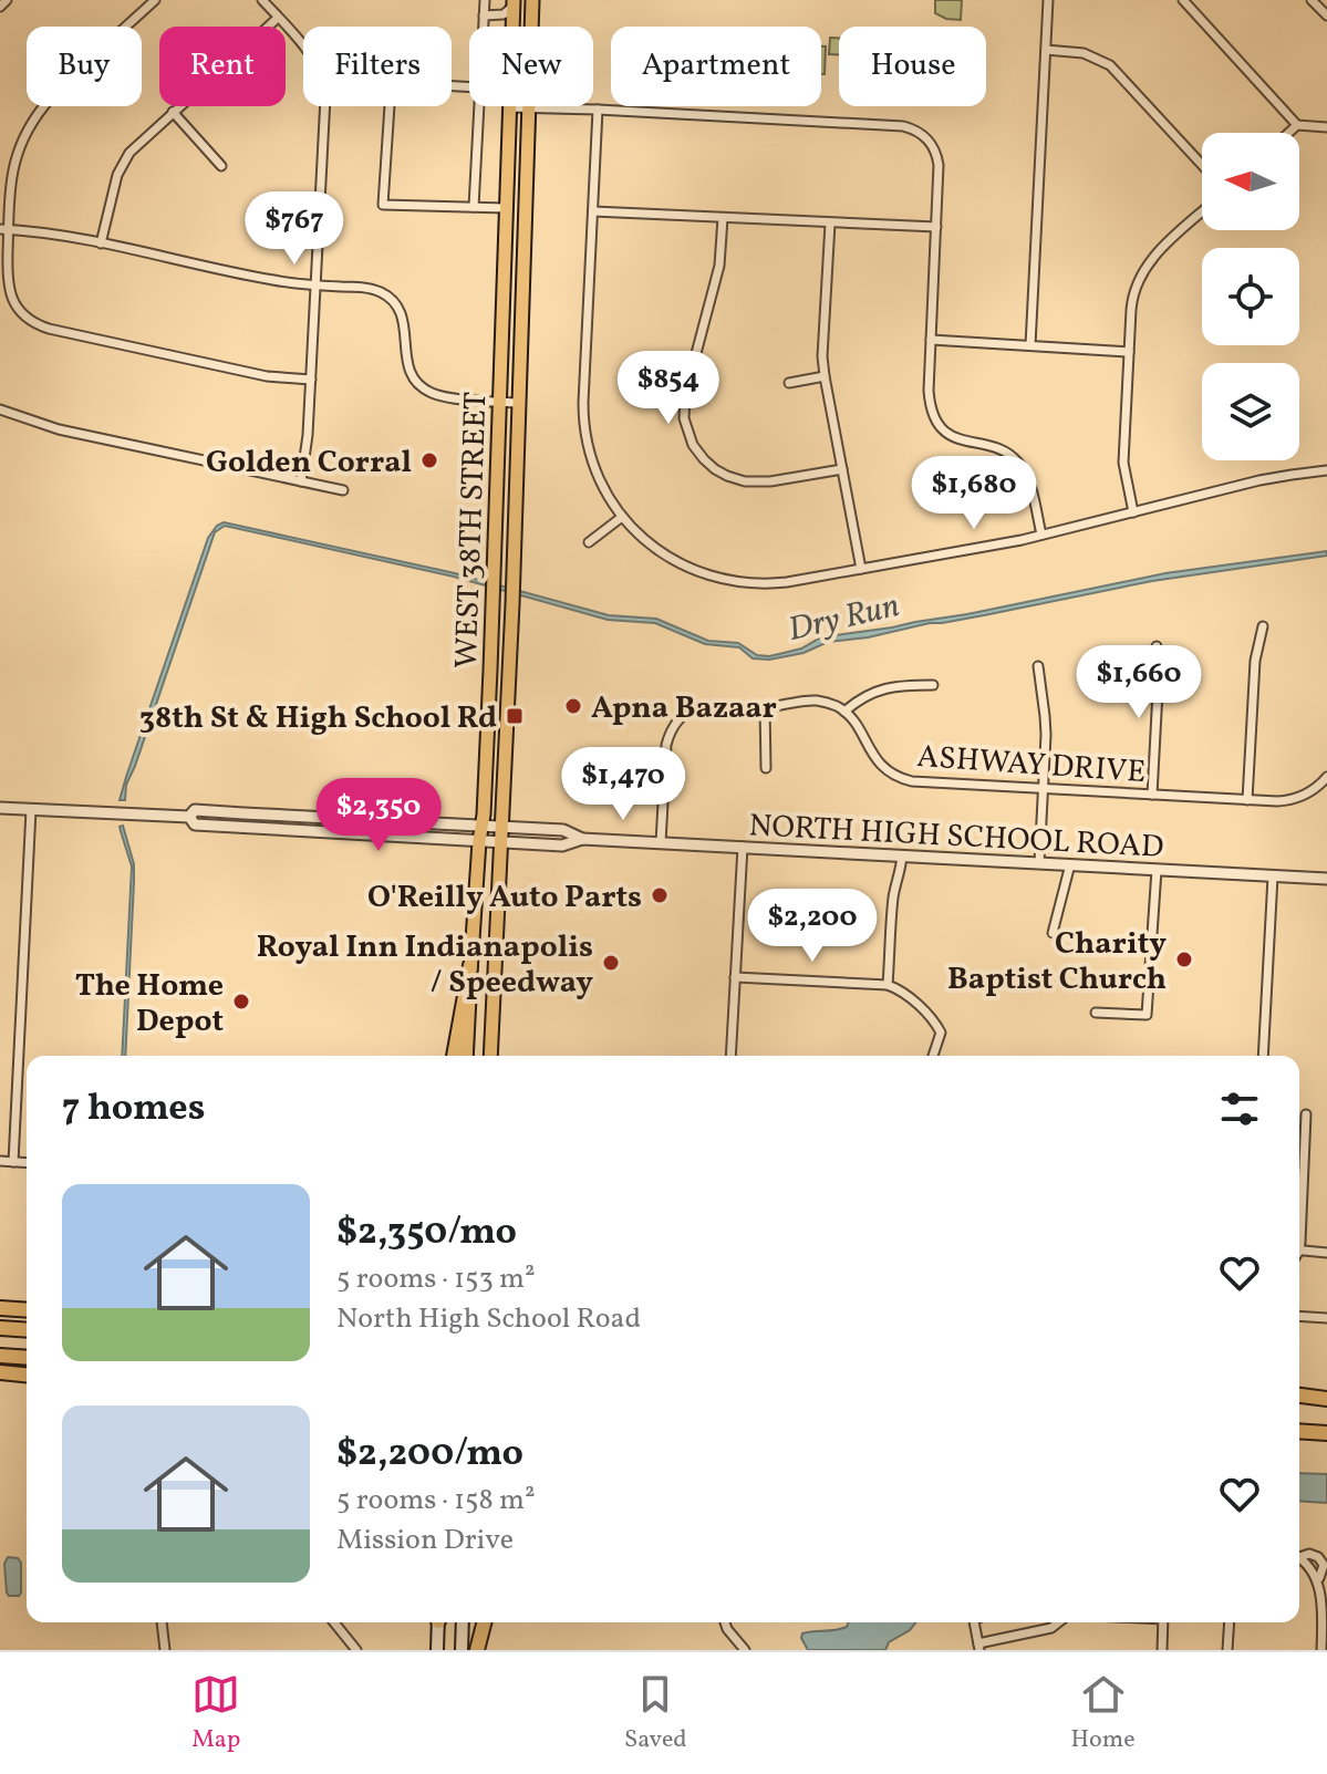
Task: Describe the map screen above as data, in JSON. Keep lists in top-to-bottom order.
{
  "streets": {
    "main road": ["WEST 38TH STREET"],
    "street": ["ASHWAY DRIVE", "NORTH HIGH SCHOOL ROAD"]
  },
  "crossings": [
    ["WEST 38TH STREET", "NORTH HIGH SCHOOL ROAD"]
  ],
  "water": ["Dry Run"],
  "places": {
    "other": [
      "Golden Corral",
      "Apna Bazaar",
      "O'Reilly Auto Parts",
      "Charity Baptist Church",
      "Royal Inn Indianapolis / Speedway",
      "The Home Depot"
    ],
    "transit": ["38th St & High School Rd"]
  },
  "north": "left",
  "page": {
    "chip": [
      "Buy",
      "Rent",
      "Filters",
      "New",
      "Apartment",
      "House"
    ],
    "price": [
      "$767",
      "$854",
      "$1,680",
      "$1,660",
      "$1,470",
      "$2,350",
      "$2,200"
    ],
    "heading": "7 homes",
    "list": [
      {
        "name": "$2,350/mo",
        "note": "5 rooms · 153 m² · North High School Road"
      },
      {
        "name": "$2,200/mo",
        "note": "5 rooms · 158 m² · Mission Drive"
      }
    ],
    "tabs": ["Map", "Saved", "Home"]
  }
}
